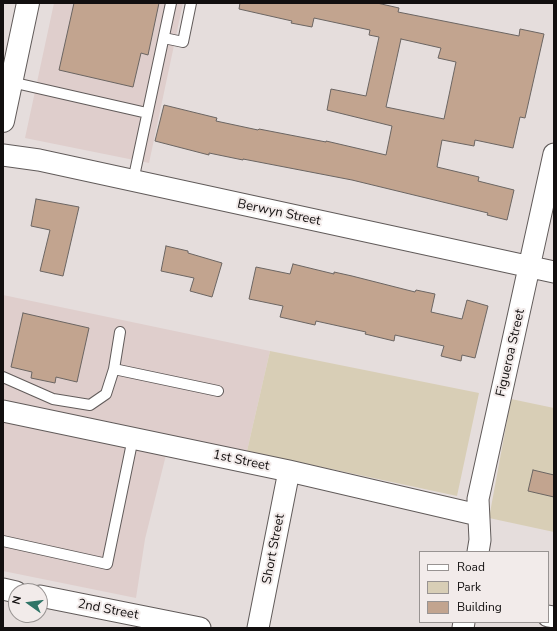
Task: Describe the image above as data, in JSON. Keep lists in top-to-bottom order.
{
  "streets": {
    "street": [
      "Berwyn Street",
      "Figueroa Street",
      "1st Street",
      "Short Street",
      "2nd Street"
    ]
  },
  "crossings": [
    ["Berwyn Street", "Figueroa Street"],
    ["Figueroa Street", "1st Street"],
    ["1st Street", "Short Street"]
  ],
  "legend": ["Road", "Park", "Building"],
  "north": "left"
}
